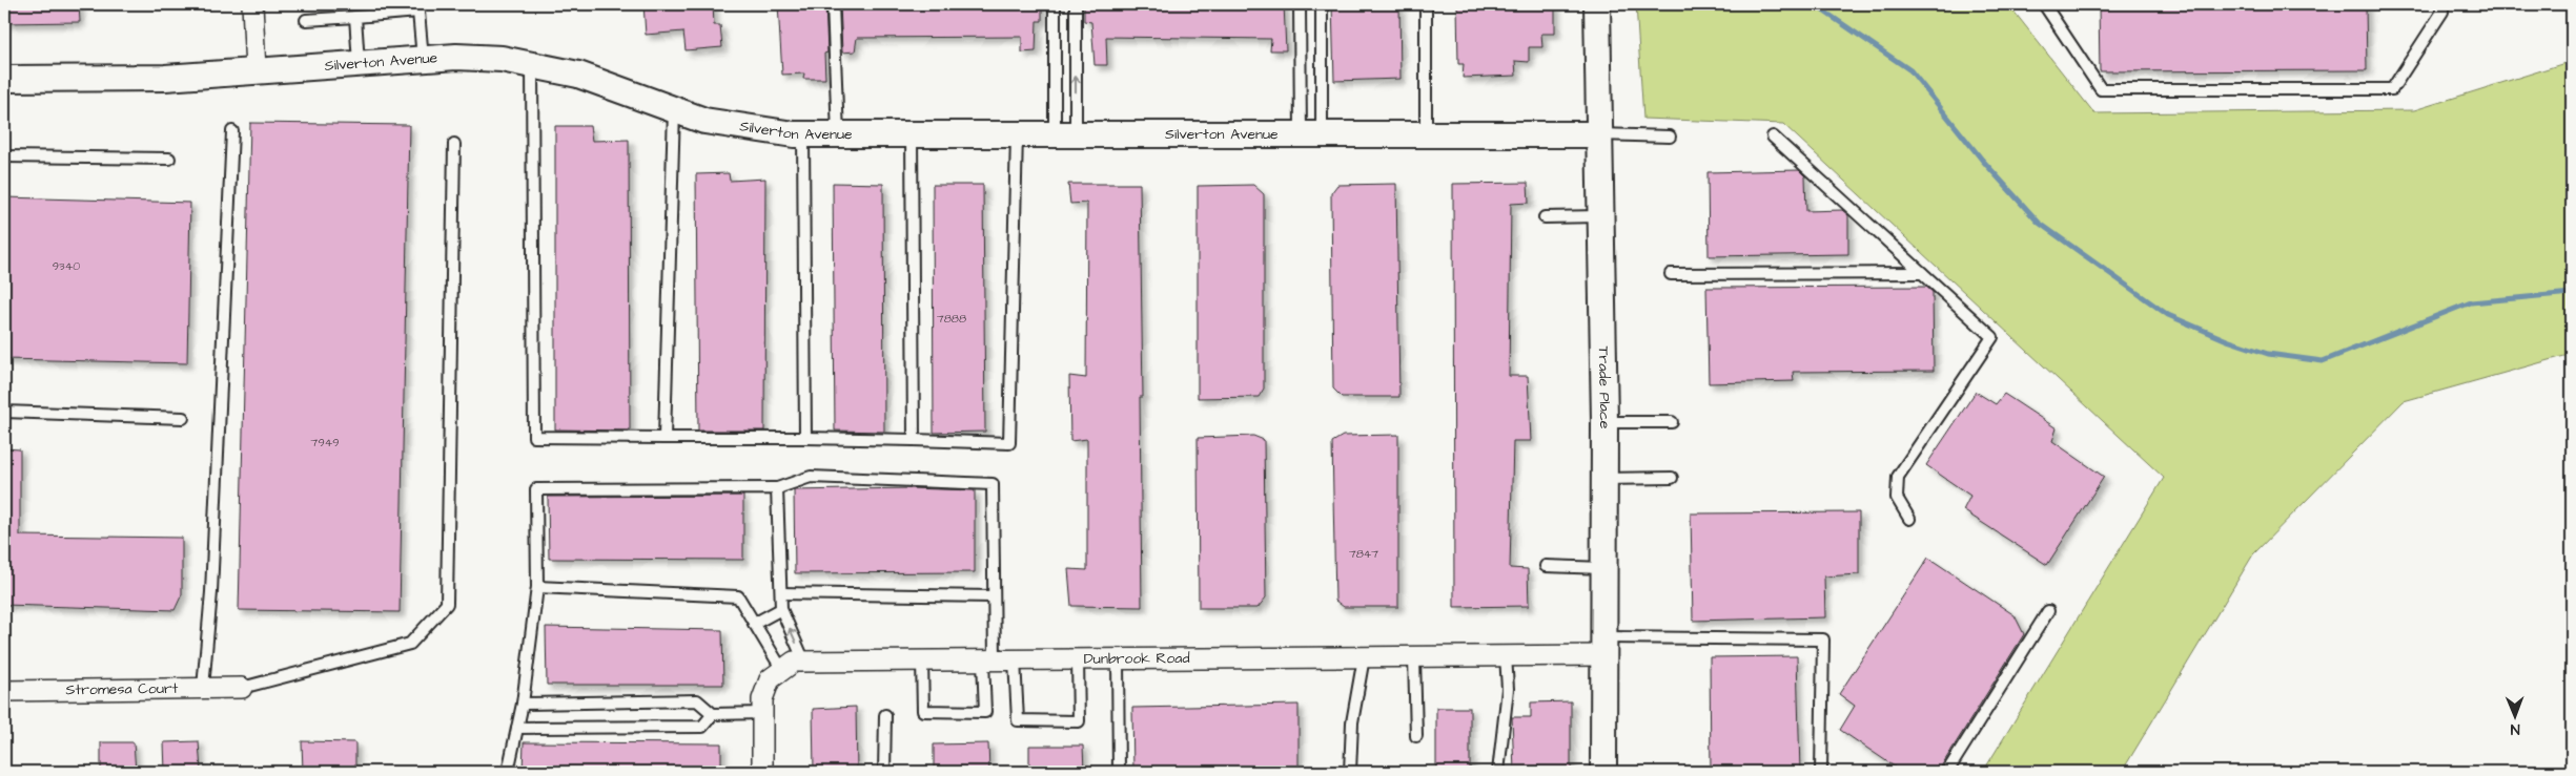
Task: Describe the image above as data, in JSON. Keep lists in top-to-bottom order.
{
  "streets": {
    "street": [
      "Silverton Avenue",
      "Trade Place",
      "Dunbrook Road",
      "Stromesa Court"
    ]
  },
  "crossings": [
    ["Silverton Avenue", "Trade Place"],
    ["Trade Place", "Dunbrook Road"]
  ],
  "house_numbers": [
    "9340",
    "7888",
    "7949",
    "7847"
  ],
  "north": "bottom"
}
